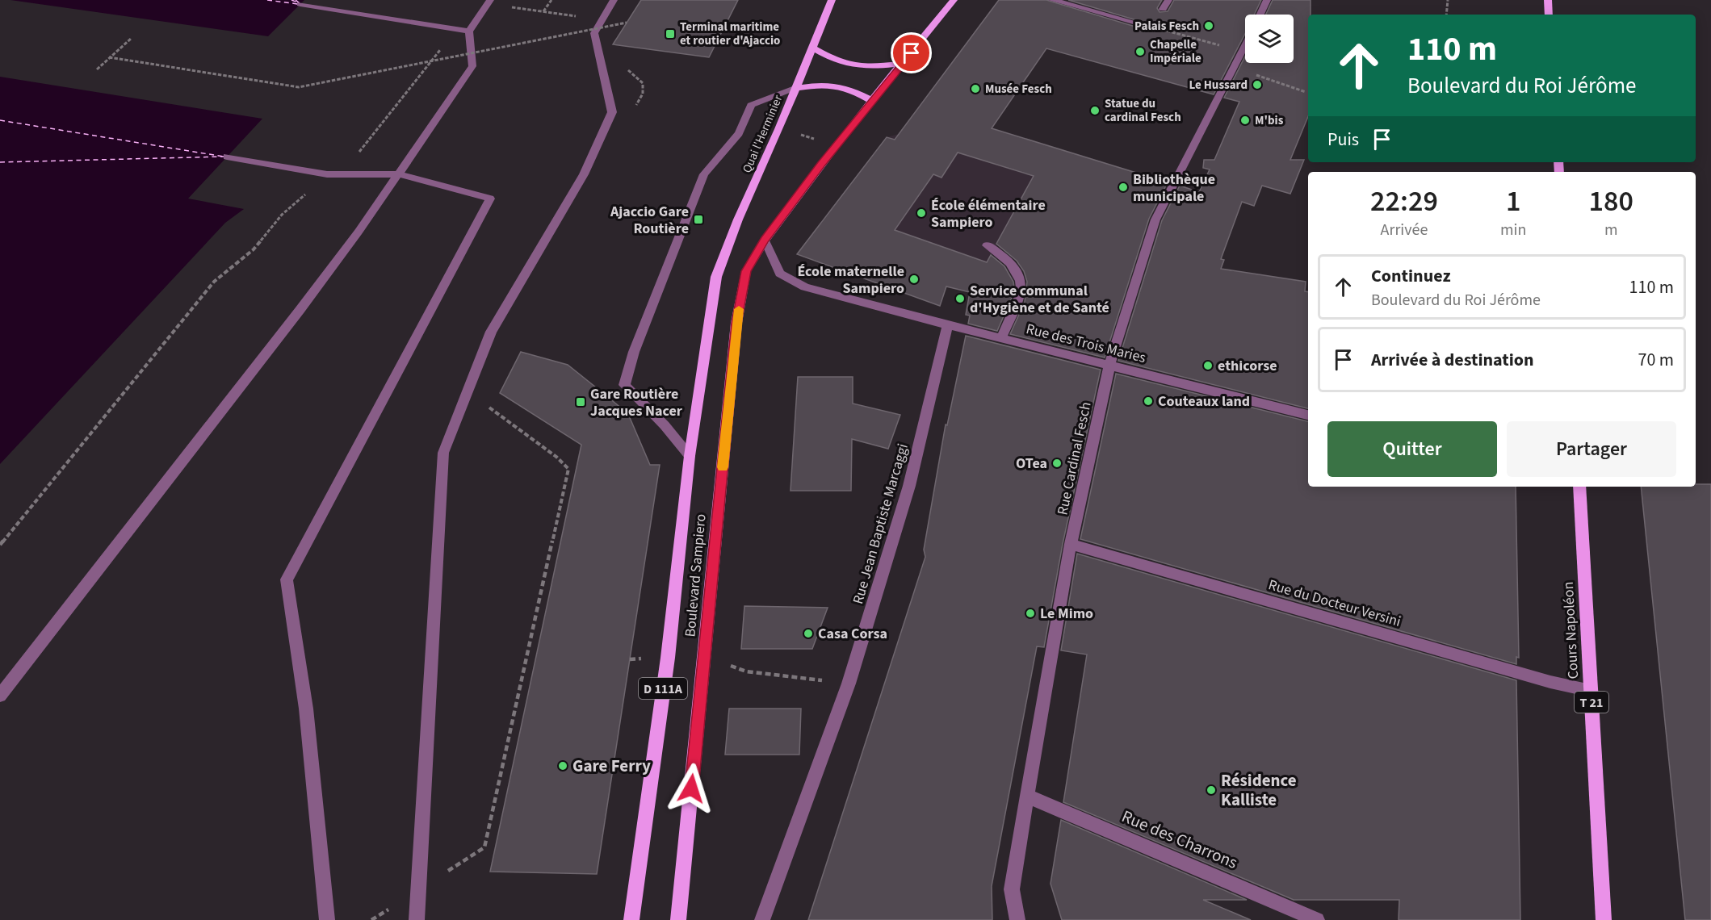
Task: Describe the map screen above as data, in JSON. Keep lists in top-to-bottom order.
{
  "streets": {
    "main road": [
      "Quai l'Herminier",
      "Boulevard Sampiero",
      "Cours Napoléon",
      "D 111A",
      "T 21"
    ],
    "street": [
      "Rue des Trois Maries",
      "Rue Cardinal Fesch",
      "Rue Jean Baptiste Marcaggi",
      "Rue du Docteur Versini",
      "Rue des Charrons"
    ]
  },
  "crossings": [
    ["Quai l'Herminier", "Boulevard Sampiero"],
    ["Rue des Trois Maries", "Rue Cardinal Fesch"],
    ["Rue des Trois Maries", "Rue Jean Baptiste Marcaggi"],
    ["Rue des Trois Maries", "Boulevard Sampiero"],
    ["Rue des Trois Maries", "D 111A"],
    ["Rue Cardinal Fesch", "Rue du Docteur Versini"],
    ["Rue Cardinal Fesch", "Rue des Charrons"],
    ["Boulevard Sampiero", "D 111A"],
    ["Rue du Docteur Versini", "Cours Napoléon"]
  ],
  "places": {
    "other": [
      "Palais Fesch",
      "Chapelle Impériale",
      "Le Hussard",
      "Musée Fesch",
      "Statue du cardinal Fesch",
      "M'bis",
      "Bibliothèque municipale",
      "École élémentaire Sampiero",
      "École maternelle Sampiero",
      "Service communal d'Hygiène et de Santé",
      "ethicorse",
      "Couteaux land",
      "OTea",
      "Le Mimo",
      "Casa Corsa",
      "Gare Ferry",
      "Résidence Kalliste"
    ],
    "transit": ["Terminal maritime et routier d'Ajaccio", "Ajaccio Gare Routière", "Gare Routière Jacques Nacer"]
  },
  "page": {
    "turn": ["110 m", "Boulevard du Roi Jérôme"],
    "then": "Puis",
    "eta": [
      "22:29",
      "Arrivée",
      "1",
      "min",
      "180",
      "m"
    ],
    "list": [
      {
        "name": "Continuez",
        "note": "Boulevard du Roi Jérôme",
        "value": "110 m"
      },
      {
        "name": "Arrivée à destination",
        "value": "70 m"
      }
    ],
    "buttons": ["Quitter", "Partager"]
  }
}
